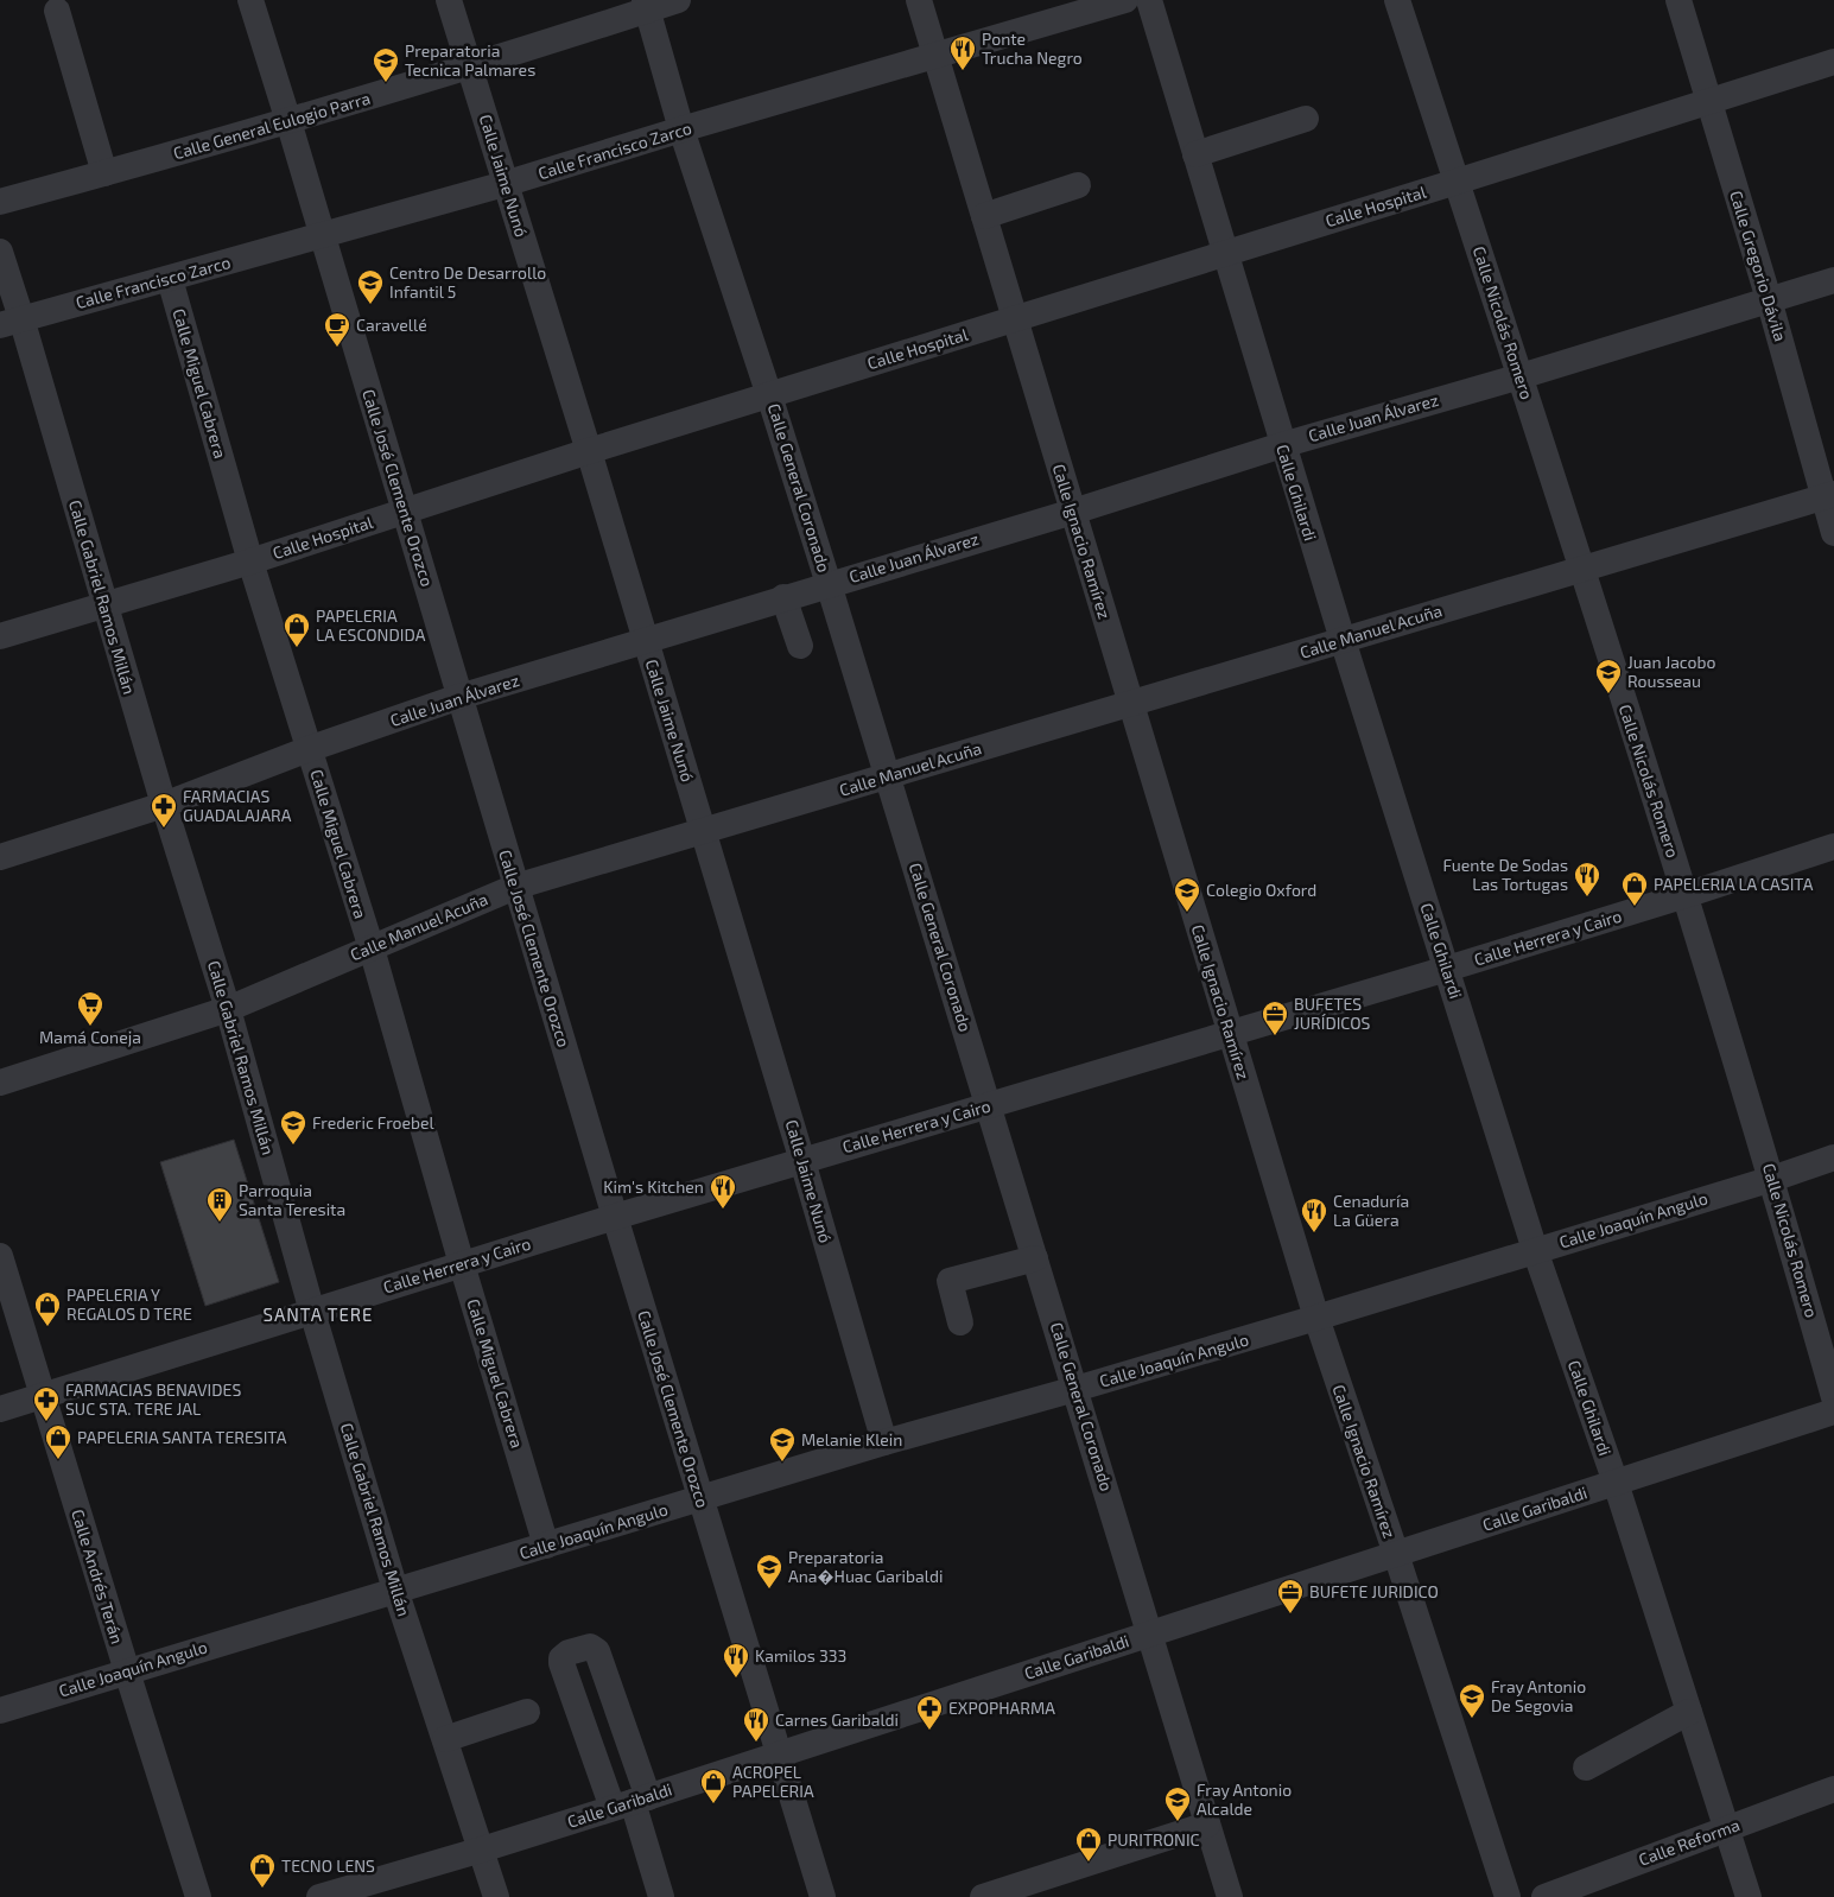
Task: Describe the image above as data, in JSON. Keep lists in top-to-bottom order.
{
  "streets": {
    "street": [
      "Calle General Eulogio Parra",
      "Calle Francisco Zarco",
      "Calle Jaime Nunó",
      "Calle Hospital",
      "Calle Gregorio Dávila",
      "Calle Nicolás Romero",
      "Calle Miguel Cabrera",
      "Calle Juan Álvarez",
      "Calle José Clemente Orozco",
      "Calle General Coronado",
      "Calle Ghilardi",
      "Calle Ignacio Ramírez",
      "Calle Gabriel Ramos Millán",
      "Calle Manuel Acuña",
      "Calle Herrera y Cairo",
      "Calle Joaquín Angulo",
      "Calle Garibaldi",
      "Calle Andrés Terán",
      "Calle Reforma"
    ]
  },
  "crossings": [
    ["Calle General Eulogio Parra", "Calle Jaime Nunó"],
    ["Calle General Eulogio Parra", "Calle José Clemente Orozco"],
    ["Calle General Eulogio Parra", "Calle General Coronado"],
    ["Calle Francisco Zarco", "Calle Jaime Nunó"],
    ["Calle Francisco Zarco", "Calle Miguel Cabrera"],
    ["Calle Francisco Zarco", "Calle José Clemente Orozco"],
    ["Calle Francisco Zarco", "Calle General Coronado"],
    ["Calle Francisco Zarco", "Calle Ignacio Ramírez"],
    ["Calle Francisco Zarco", "Calle Gabriel Ramos Millán"],
    ["Calle Jaime Nunó", "Calle Hospital"],
    ["Calle Jaime Nunó", "Calle Juan Álvarez"],
    ["Calle Jaime Nunó", "Calle Manuel Acuña"],
    ["Calle Jaime Nunó", "Calle Herrera y Cairo"],
    ["Calle Jaime Nunó", "Calle Joaquín Angulo"],
    ["Calle Hospital", "Calle Gregorio Dávila"],
    ["Calle Hospital", "Calle Nicolás Romero"],
    ["Calle Hospital", "Calle Miguel Cabrera"],
    ["Calle Hospital", "Calle José Clemente Orozco"],
    ["Calle Hospital", "Calle General Coronado"],
    ["Calle Hospital", "Calle Ghilardi"],
    ["Calle Hospital", "Calle Ignacio Ramírez"],
    ["Calle Hospital", "Calle Gabriel Ramos Millán"],
    ["Calle Gregorio Dávila", "Calle Juan Álvarez"],
    ["Calle Gregorio Dávila", "Calle Manuel Acuña"],
    ["Calle Nicolás Romero", "Calle Juan Álvarez"],
    ["Calle Nicolás Romero", "Calle Manuel Acuña"],
    ["Calle Nicolás Romero", "Calle Herrera y Cairo"],
    ["Calle Nicolás Romero", "Calle Joaquín Angulo"],
    ["Calle Miguel Cabrera", "Calle Juan Álvarez"],
    ["Calle Miguel Cabrera", "Calle Manuel Acuña"],
    ["Calle Miguel Cabrera", "Calle Herrera y Cairo"],
    ["Calle Miguel Cabrera", "Calle Joaquín Angulo"],
    ["Calle Juan Álvarez", "Calle José Clemente Orozco"],
    ["Calle Juan Álvarez", "Calle General Coronado"],
    ["Calle Juan Álvarez", "Calle Ghilardi"],
    ["Calle Juan Álvarez", "Calle Ignacio Ramírez"],
    ["Calle Juan Álvarez", "Calle Gabriel Ramos Millán"],
    ["Calle José Clemente Orozco", "Calle Manuel Acuña"],
    ["Calle José Clemente Orozco", "Calle Herrera y Cairo"],
    ["Calle José Clemente Orozco", "Calle Joaquín Angulo"],
    ["Calle José Clemente Orozco", "Calle Garibaldi"],
    ["Calle General Coronado", "Calle Manuel Acuña"],
    ["Calle General Coronado", "Calle Herrera y Cairo"],
    ["Calle General Coronado", "Calle Joaquín Angulo"],
    ["Calle General Coronado", "Calle Garibaldi"],
    ["Calle Ghilardi", "Calle Manuel Acuña"],
    ["Calle Ghilardi", "Calle Herrera y Cairo"],
    ["Calle Ghilardi", "Calle Joaquín Angulo"],
    ["Calle Ghilardi", "Calle Garibaldi"],
    ["Calle Ghilardi", "Calle Reforma"],
    ["Calle Ignacio Ramírez", "Calle Manuel Acuña"],
    ["Calle Ignacio Ramírez", "Calle Herrera y Cairo"],
    ["Calle Ignacio Ramírez", "Calle Joaquín Angulo"],
    ["Calle Ignacio Ramírez", "Calle Garibaldi"],
    ["Calle Gabriel Ramos Millán", "Calle Manuel Acuña"],
    ["Calle Gabriel Ramos Millán", "Calle Herrera y Cairo"],
    ["Calle Gabriel Ramos Millán", "Calle Joaquín Angulo"],
    ["Calle Gabriel Ramos Millán", "Calle Garibaldi"],
    ["Calle Herrera y Cairo", "Calle Andrés Terán"],
    ["Calle Joaquín Angulo", "Calle Andrés Terán"]
  ],
  "districts": ["SANTA TERE"],
  "places": {
    "restaurant": [
      "Ponte Trucha Negro",
      "Fuente De Sodas Las Tortugas",
      "Kim's Kitchen",
      "Cenaduría La Güera",
      "Kamilos 333",
      "Carnes Garibaldi"
    ],
    "school or university": [
      "Preparatoria Tecnica Palmares",
      "Centro De Desarrollo Infantil 5",
      "Juan Jacobo Rousseau",
      "Colegio Oxford",
      "Frederic Froebel",
      "Melanie Klein",
      "Preparatoria Ana�Huac Garibaldi",
      "Fray Antonio De Segovia",
      "Fray Antonio Alcalde"
    ],
    "cafe": ["Caravellé"],
    "shop": [
      "PAPELERIA LA ESCONDIDA",
      "PAPELERIA LA CASITA",
      "PAPELERIA Y REGALOS D TERE",
      "PAPELERIA SANTA TERESITA",
      "ACROPEL PAPELERIA",
      "PURITRONIC",
      "TECNO LENS"
    ],
    "pharmacy": ["FARMACIAS GUADALAJARA", "FARMACIAS BENAVIDES SUC STA. TERE JAL", "EXPOPHARMA"],
    "supermarket": ["Mamá Coneja"],
    "office": ["BUFETES JURÍDICOS", "BUFETE JURIDICO"],
    "building": ["Parroquia Santa Teresita"]
  }
}
